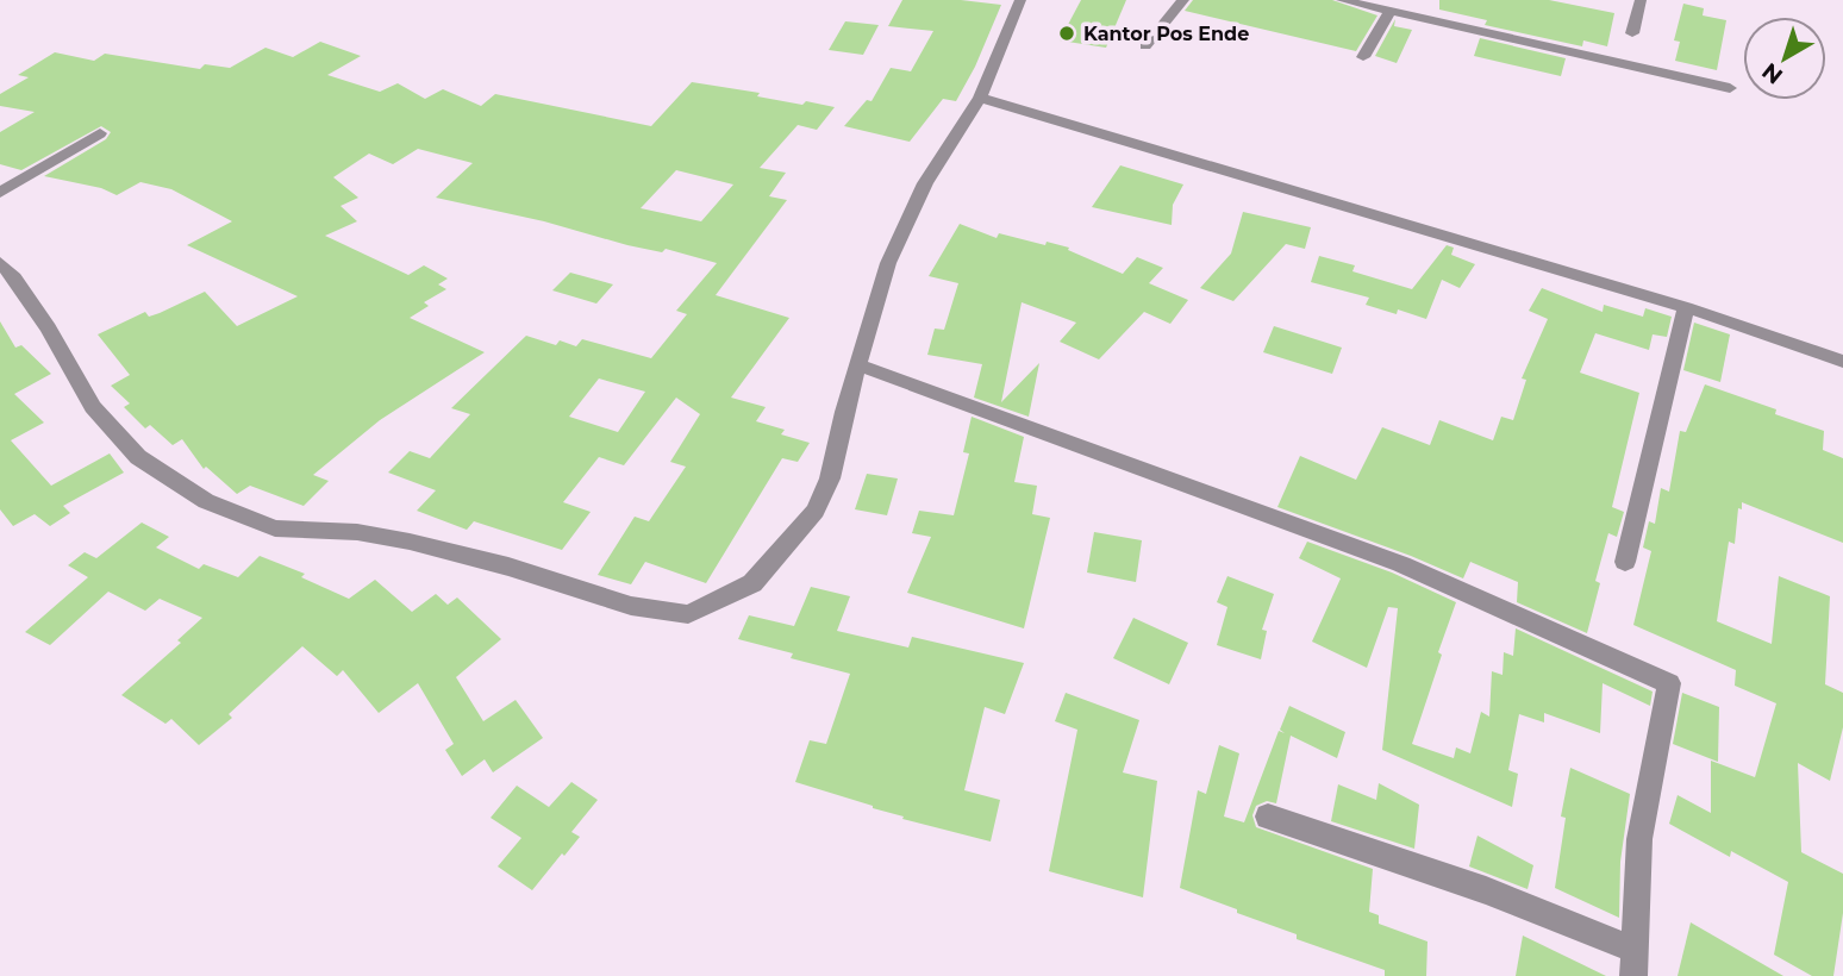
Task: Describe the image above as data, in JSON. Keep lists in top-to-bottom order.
{
  "places": ["Kantor Pos Ende"],
  "north": "bottom left"
}
